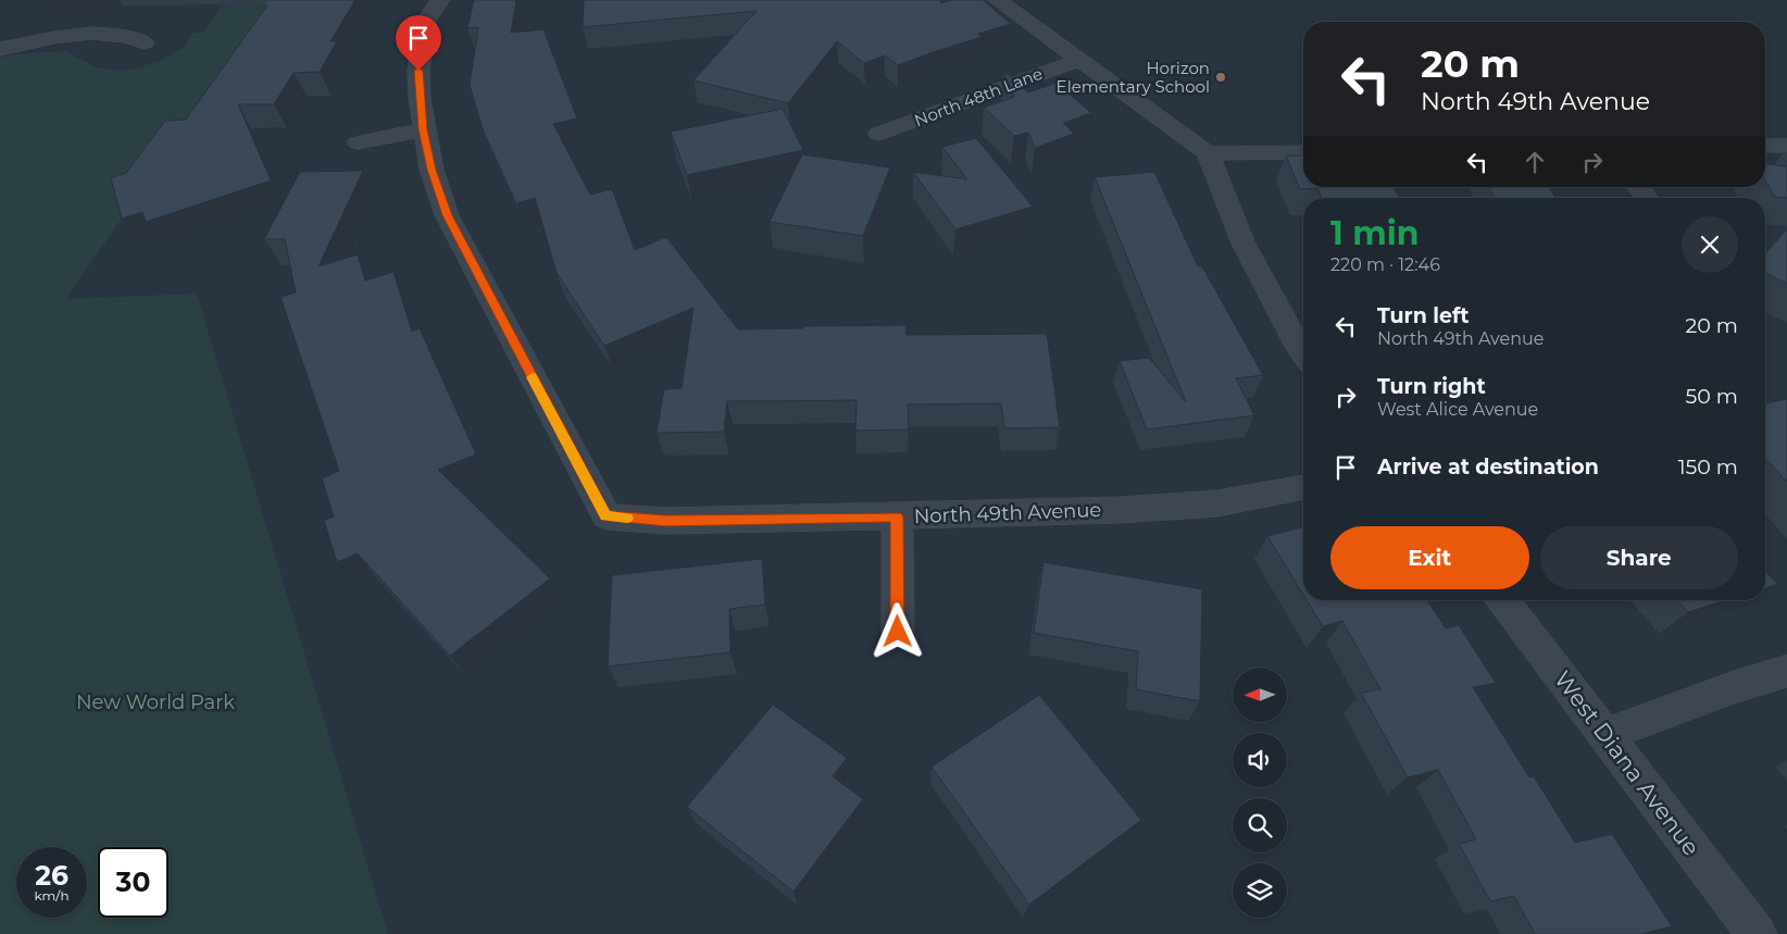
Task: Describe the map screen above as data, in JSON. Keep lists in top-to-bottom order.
{
  "streets": {
    "street": ["North 48th Lane", "North 49th Avenue", "West Diana Avenue"]
  },
  "parks": ["New World Park"],
  "places": ["Horizon Elementary School"],
  "north": "left",
  "page": {
    "turn": ["20 m", "North 49th Avenue"],
    "heading": ["1 min", "220 m · 12:46"],
    "list": [
      {
        "name": "Turn left",
        "note": "North 49th Avenue",
        "value": "20 m"
      },
      {
        "name": "Turn right",
        "note": "West Alice Avenue",
        "value": "50 m"
      },
      {
        "name": "Arrive at destination",
        "value": "150 m"
      }
    ],
    "buttons": ["Exit", "Share"],
    "speed": "26 km/h",
    "limit": "30"
  }
}
